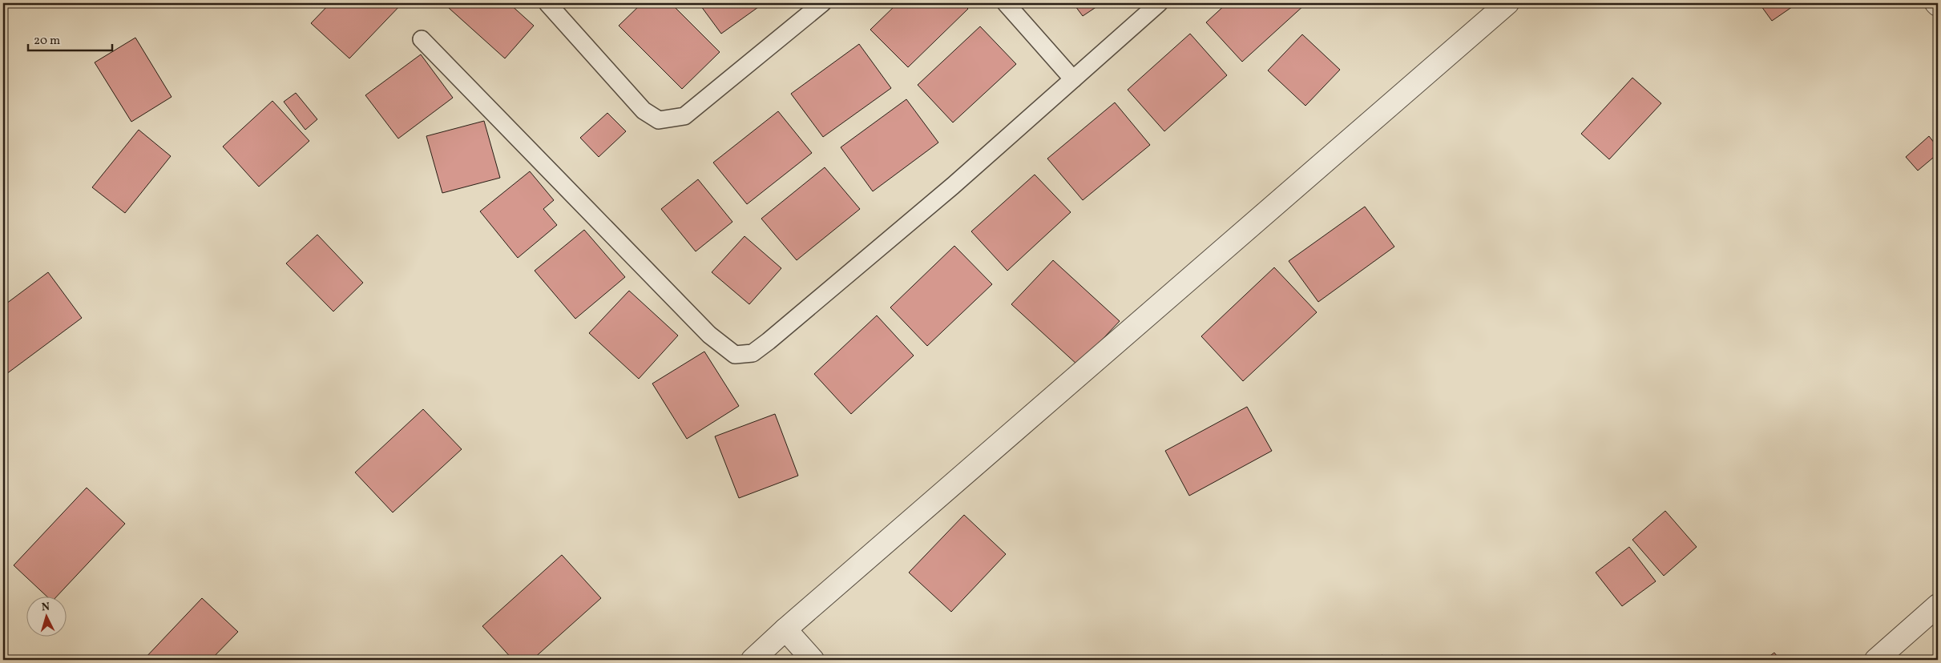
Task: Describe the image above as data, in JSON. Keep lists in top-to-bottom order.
{
  "scale_bar": "20 m",
  "north": "top"
}
